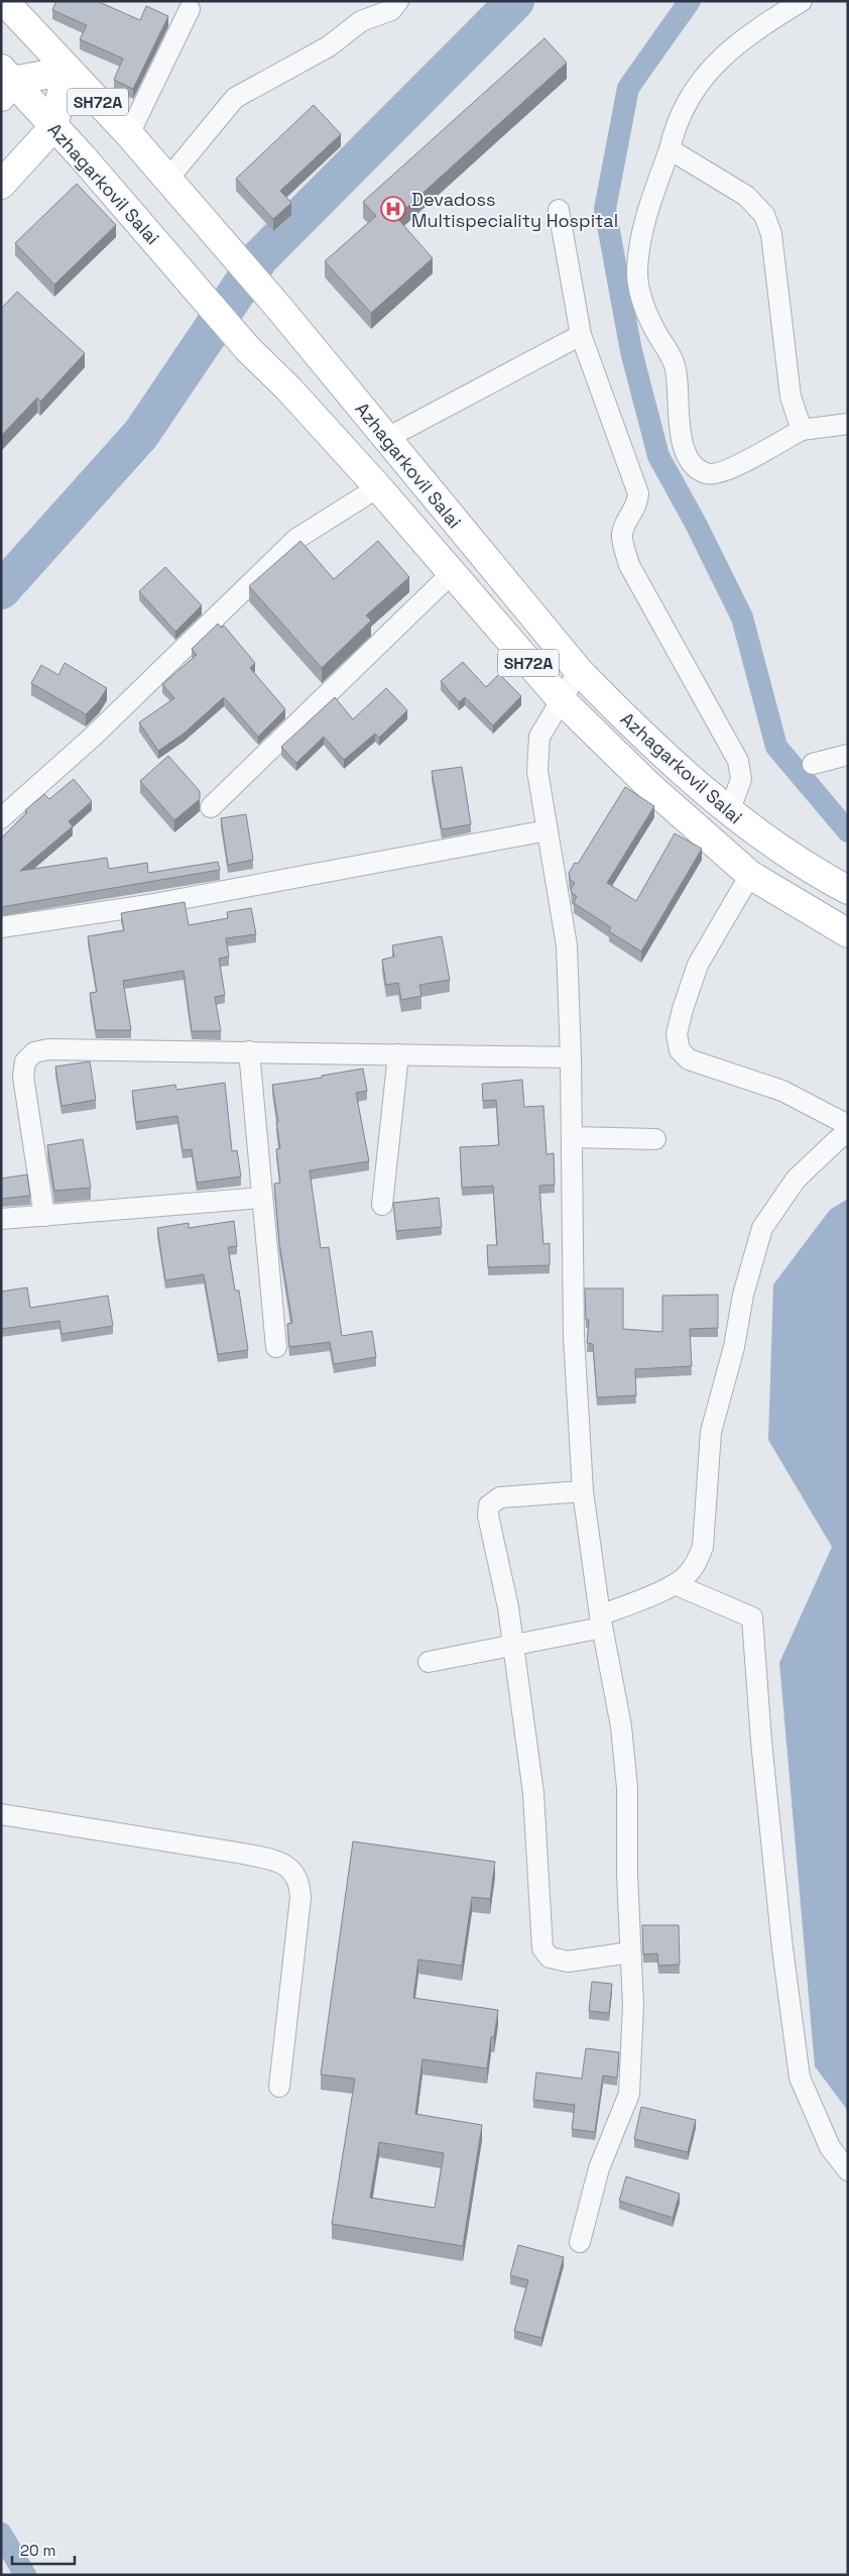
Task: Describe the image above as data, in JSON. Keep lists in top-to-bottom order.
{
  "streets": {
    "main road": ["SH72A", "Azhagarkovil Salai"]
  },
  "places": {
    "hospital": ["Devadoss Multispeciality Hospital"]
  },
  "scale_bar": "20 m"
}
